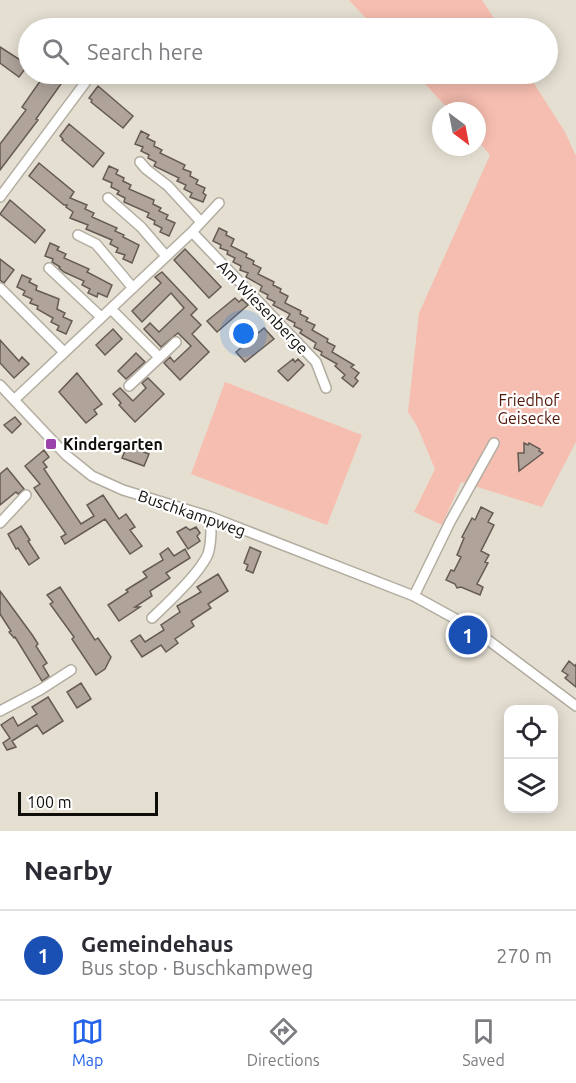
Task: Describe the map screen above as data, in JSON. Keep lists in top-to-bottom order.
{
  "streets": {
    "street": ["Am Wiesenberge", "Buschkampweg"]
  },
  "parks": ["Friedhof Geisecke"],
  "places": {
    "transit": ["Kindergarten"]
  },
  "scale_bar": "100 m",
  "north": "bottom right",
  "page": {
    "search": "Search here",
    "pins": "1",
    "scale": "100 m",
    "heading": "Nearby",
    "list": [
      {
        "mark": "1",
        "name": "Gemeindehaus",
        "note": "Bus stop · Buschkampweg",
        "value": "270 m"
      }
    ],
    "nav": ["Map", "Directions", "Saved"]
  }
}
